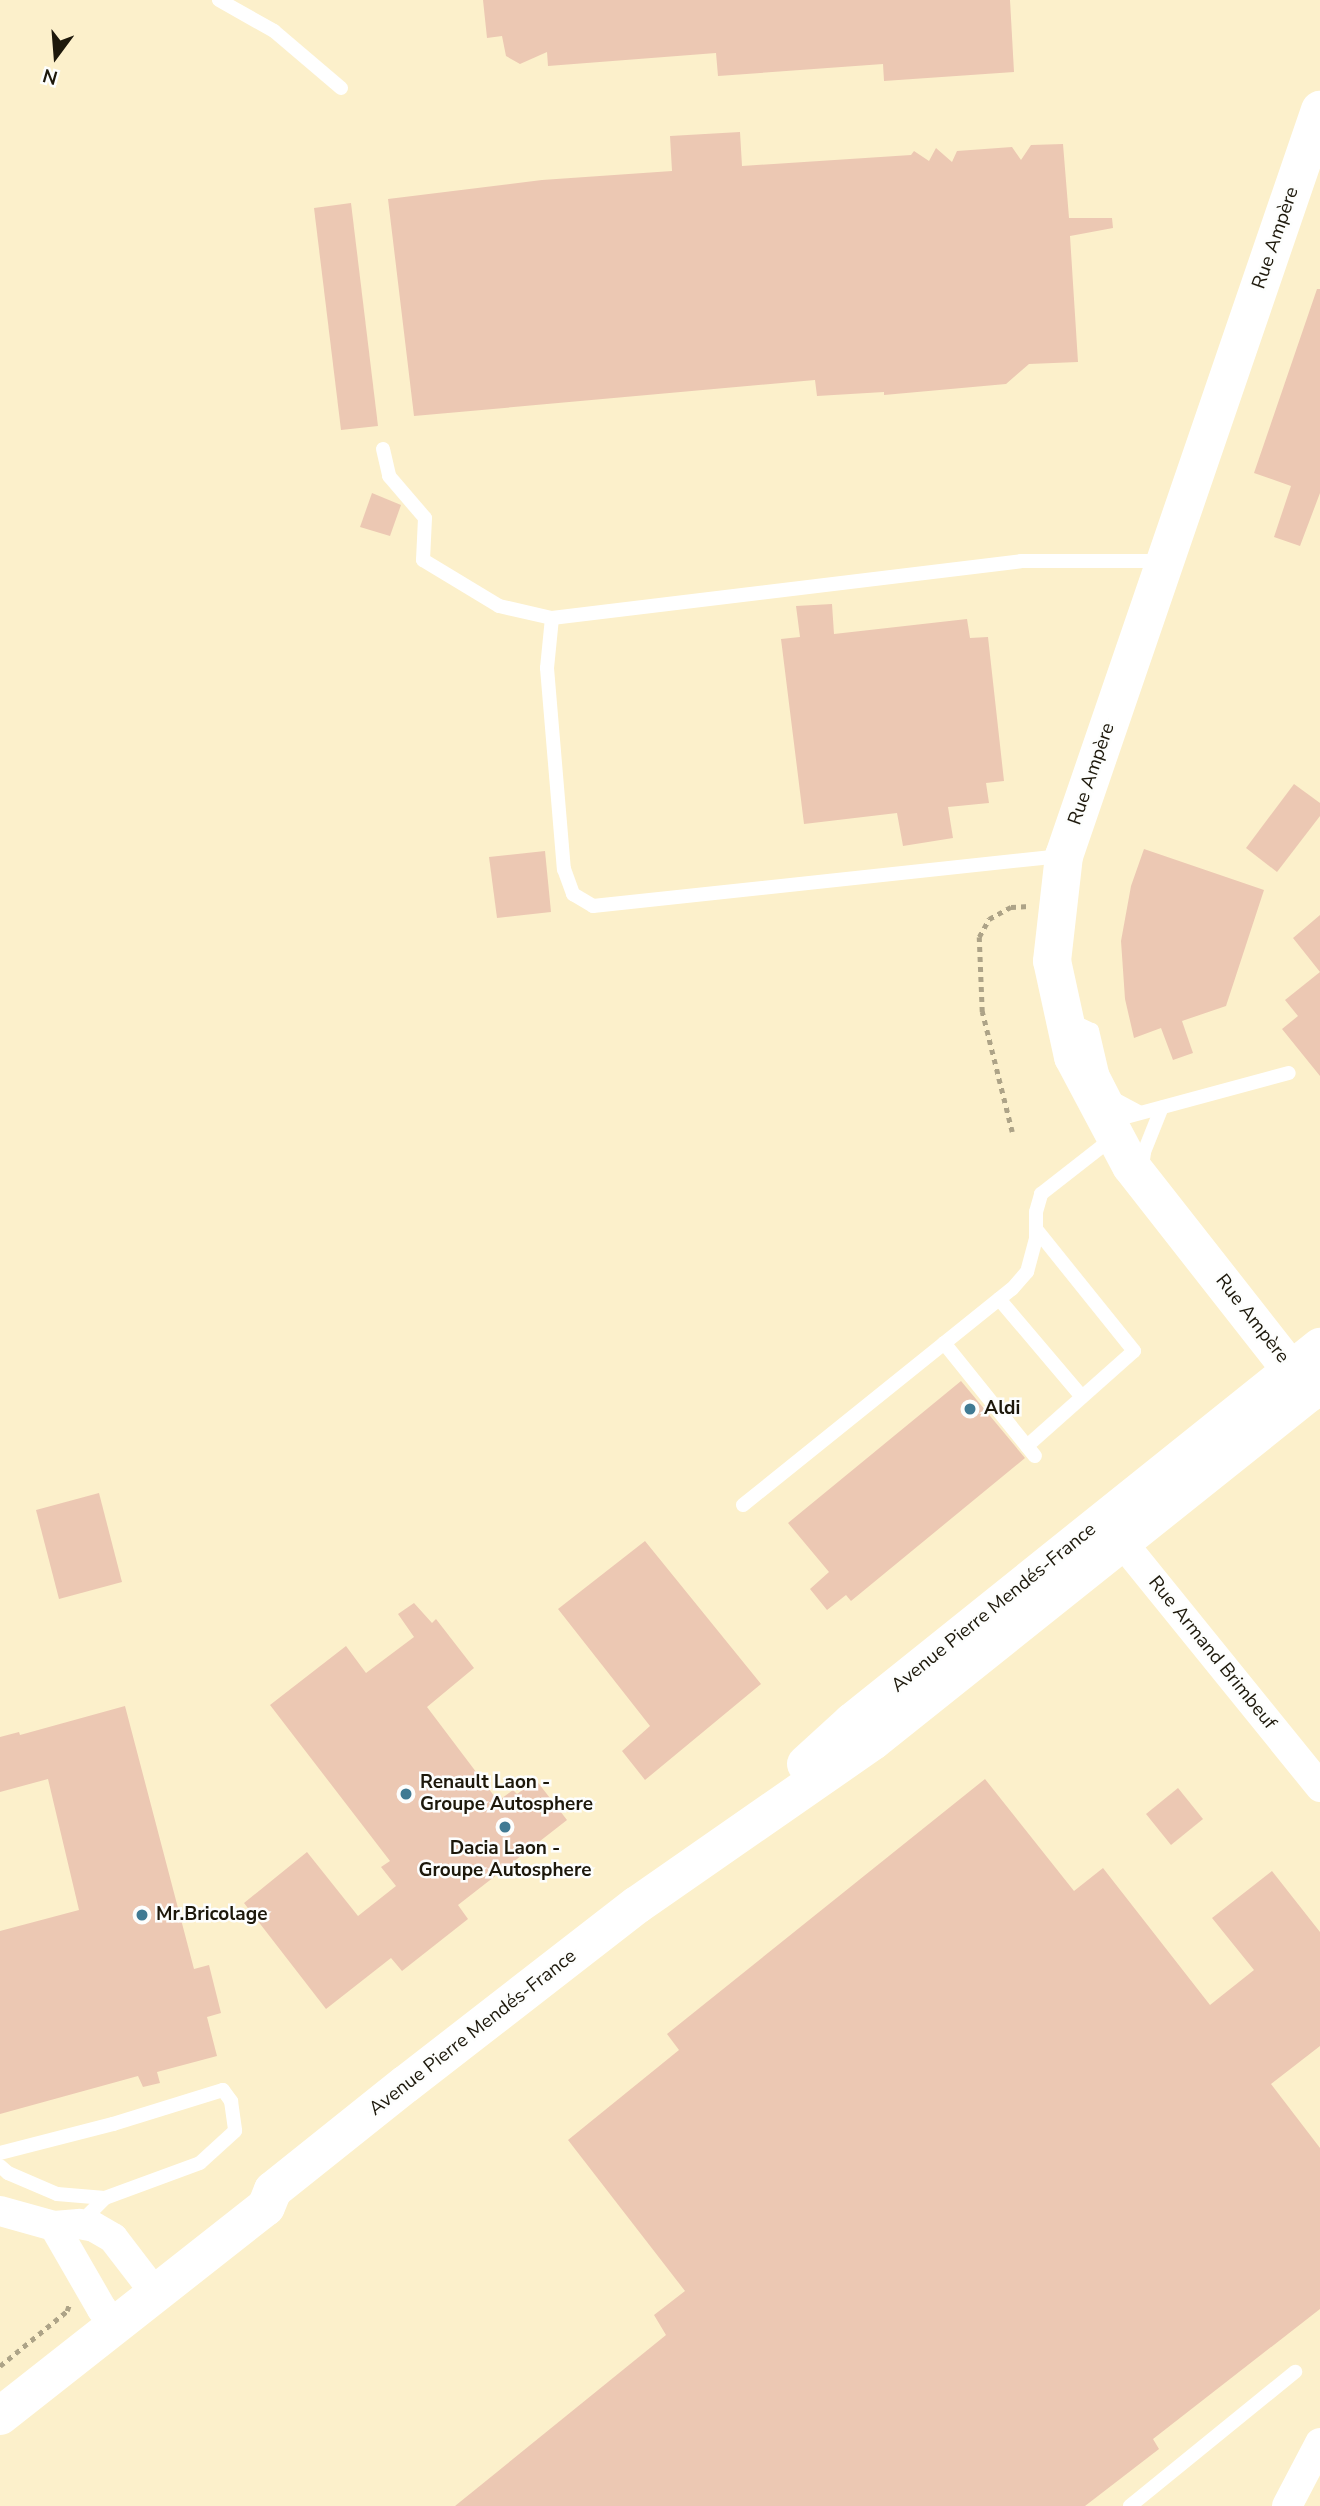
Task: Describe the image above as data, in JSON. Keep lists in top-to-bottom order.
{
  "streets": {
    "main road": ["Rue Ampère", "Avenue Pierre Mendés-France"],
    "street": ["Rue Armand Brimbeuf"]
  },
  "crossings": [
    ["Rue Ampère", "Avenue Pierre Mendés-France"],
    ["Avenue Pierre Mendés-France", "Rue Armand Brimbeuf"]
  ],
  "places": [
    "Aldi",
    "Renault Laon - Groupe Autosphere",
    "Dacia Laon - Groupe Autosphere",
    "Mr.Bricolage"
  ],
  "north": "bottom"
}
